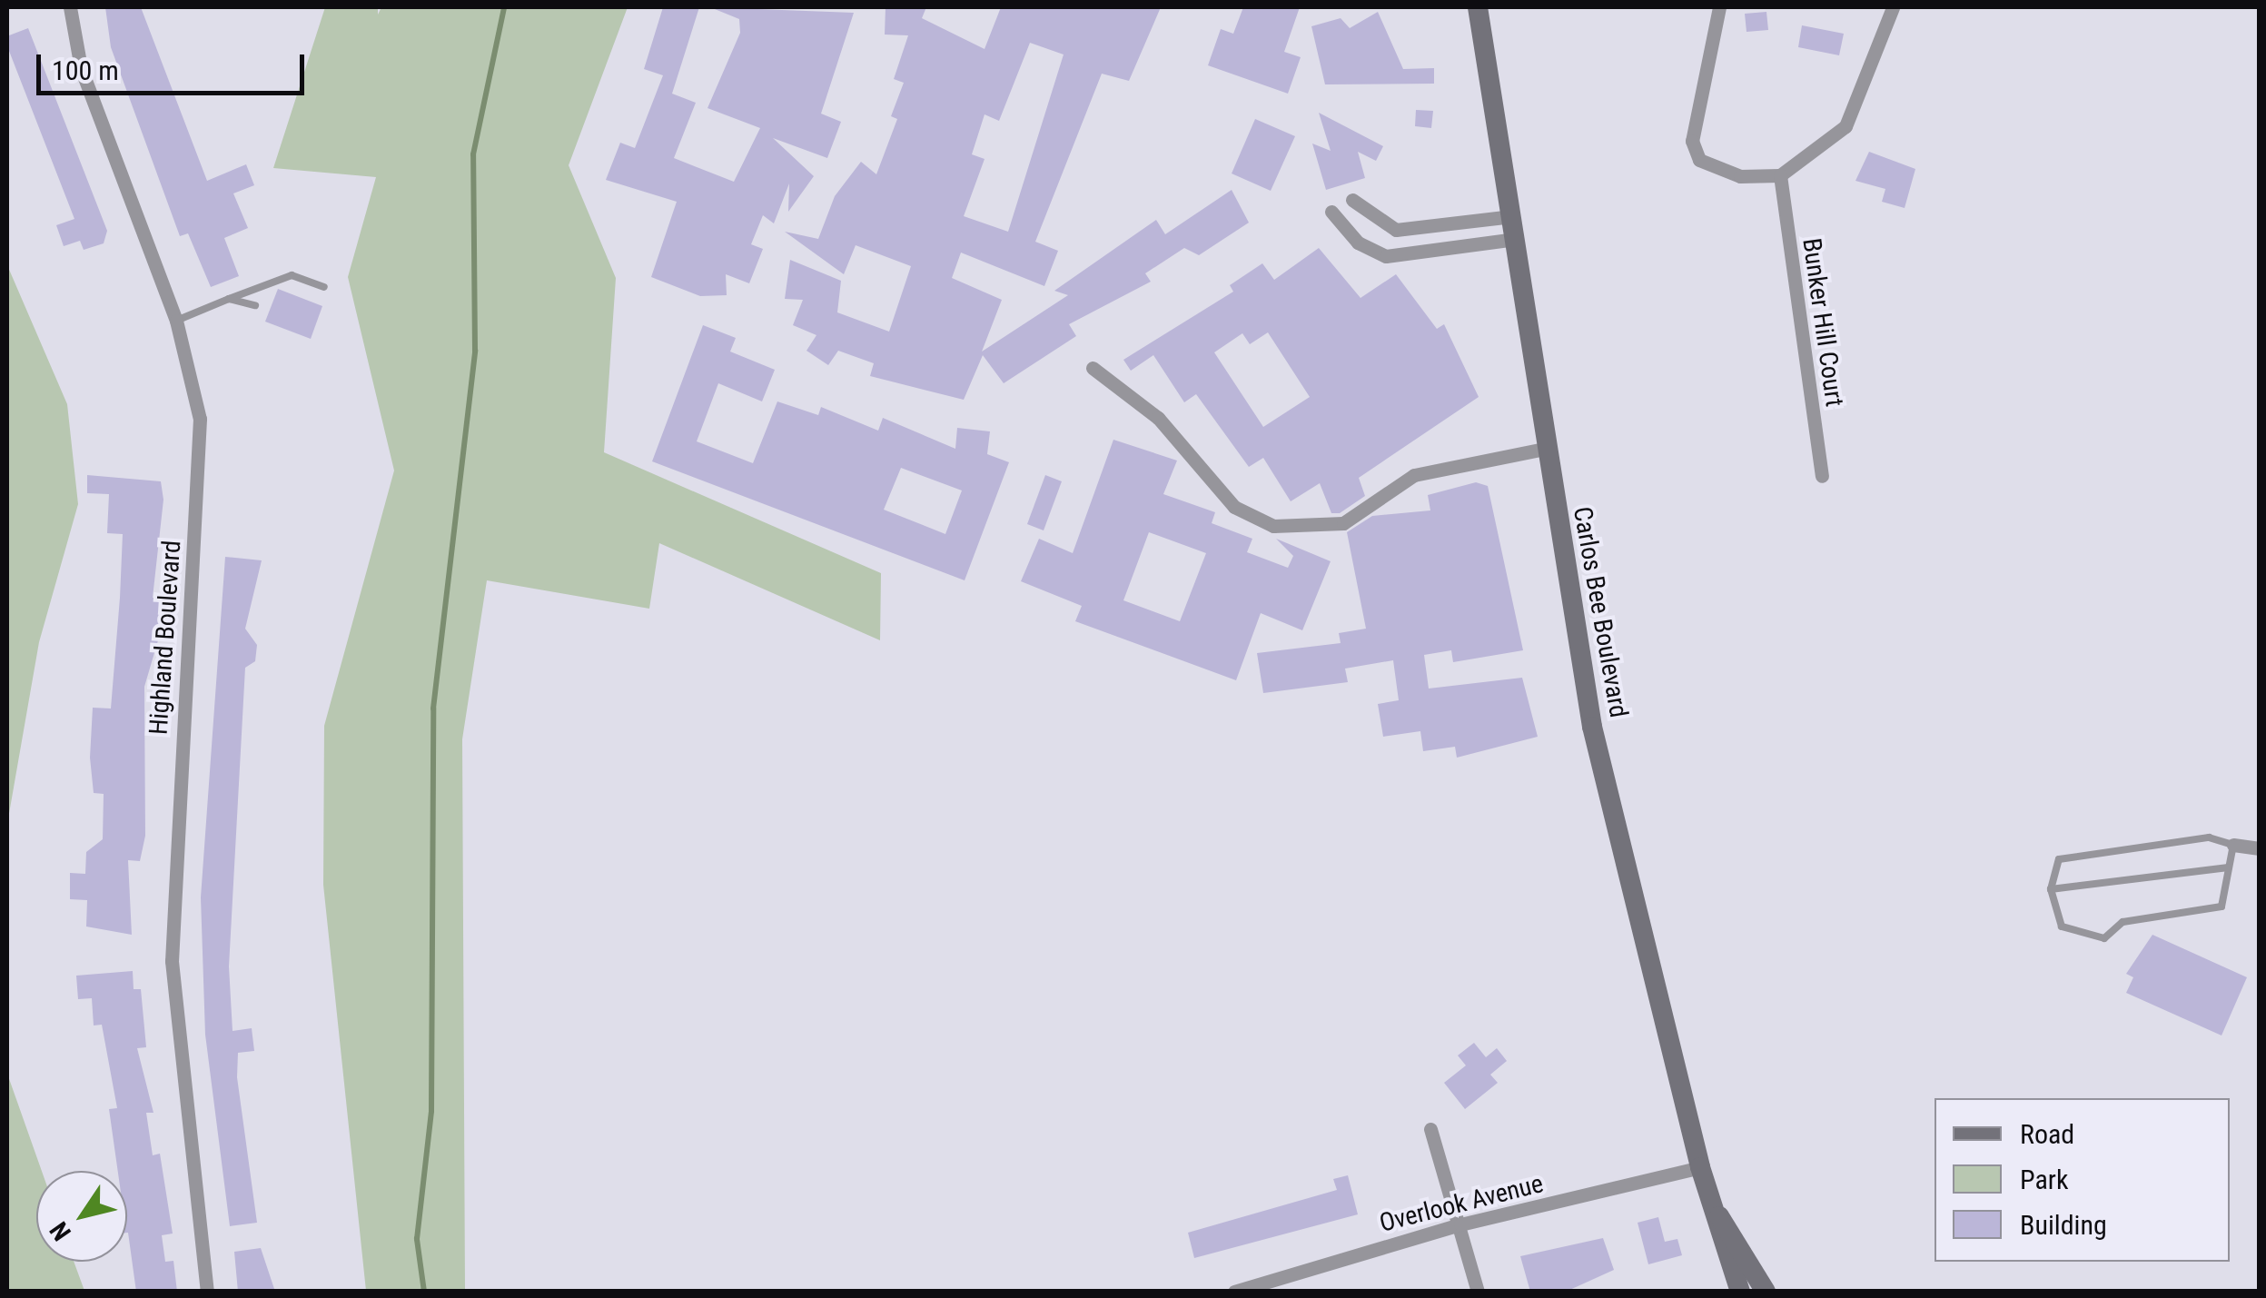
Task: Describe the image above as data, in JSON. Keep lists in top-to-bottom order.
{
  "streets": {
    "main road": ["Carlos Bee Boulevard"],
    "street": ["Bunker Hill Court", "Highland Boulevard", "Overlook Avenue"]
  },
  "crossings": [
    ["Carlos Bee Boulevard", "Overlook Avenue"]
  ],
  "legend": ["Road", "Park", "Building"],
  "scale_bar": "100 m",
  "north": "bottom left"
}
